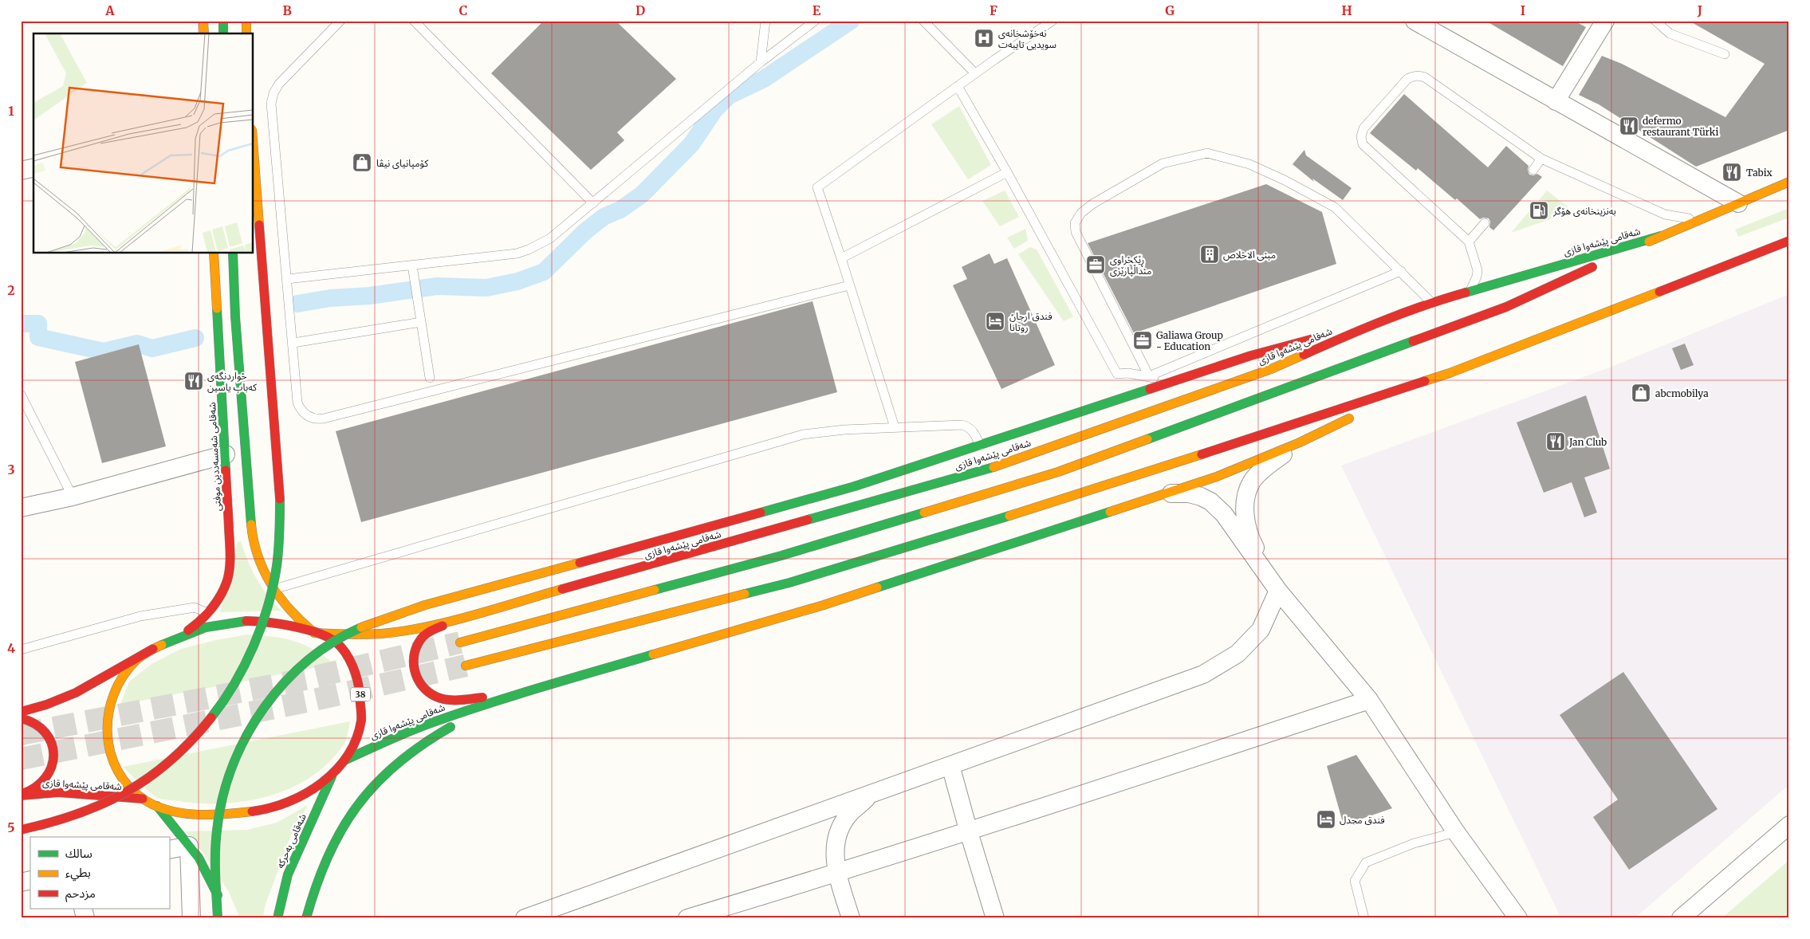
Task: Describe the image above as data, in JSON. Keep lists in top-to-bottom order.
{
  "streets": {
    "main road": [
      "شەقامی پێشەوا قازی",
      "شەقامی شەمسەددین موفتی",
      "38",
      "شەقامی بەحرکە"
    ]
  },
  "crossings": [
    ["شەقامی پێشەوا قازی", "شەقامی شەمسەددین موفتی"],
    ["شەقامی پێشەوا قازی", "38"],
    ["شەقامی پێشەوا قازی", "شەقامی بەحرکە"]
  ],
  "places": {
    "hospital": ["نەخۆشخانەی سویدیی تایبەت"],
    "restaurant": [
      "defermo restaurant Türki",
      "Tabix",
      "خواردنگەی کەباب یاسین",
      "Jan Club"
    ],
    "shop": ["کۆمپانیای نیڤا", "abcmobilya"],
    "fuel station": ["بەنزینخانەی هۆگر"],
    "building": ["مبنى الاخلاص"],
    "office": ["ڕێکخراوی منداڵپارێزی", "Galiawa Group - Education"],
    "hotel": ["فندق ارجان روتانا", "فندق مجدل"]
  },
  "legend": ["سالك", "بطيء", "مزدحم"],
  "grid": {
    "columns": [
      "A",
      "B",
      "C",
      "D",
      "E",
      "F",
      "G",
      "H",
      "I",
      "J"
    ],
    "rows": [
      "1",
      "2",
      "3",
      "4",
      "5"
    ]
  }
}
